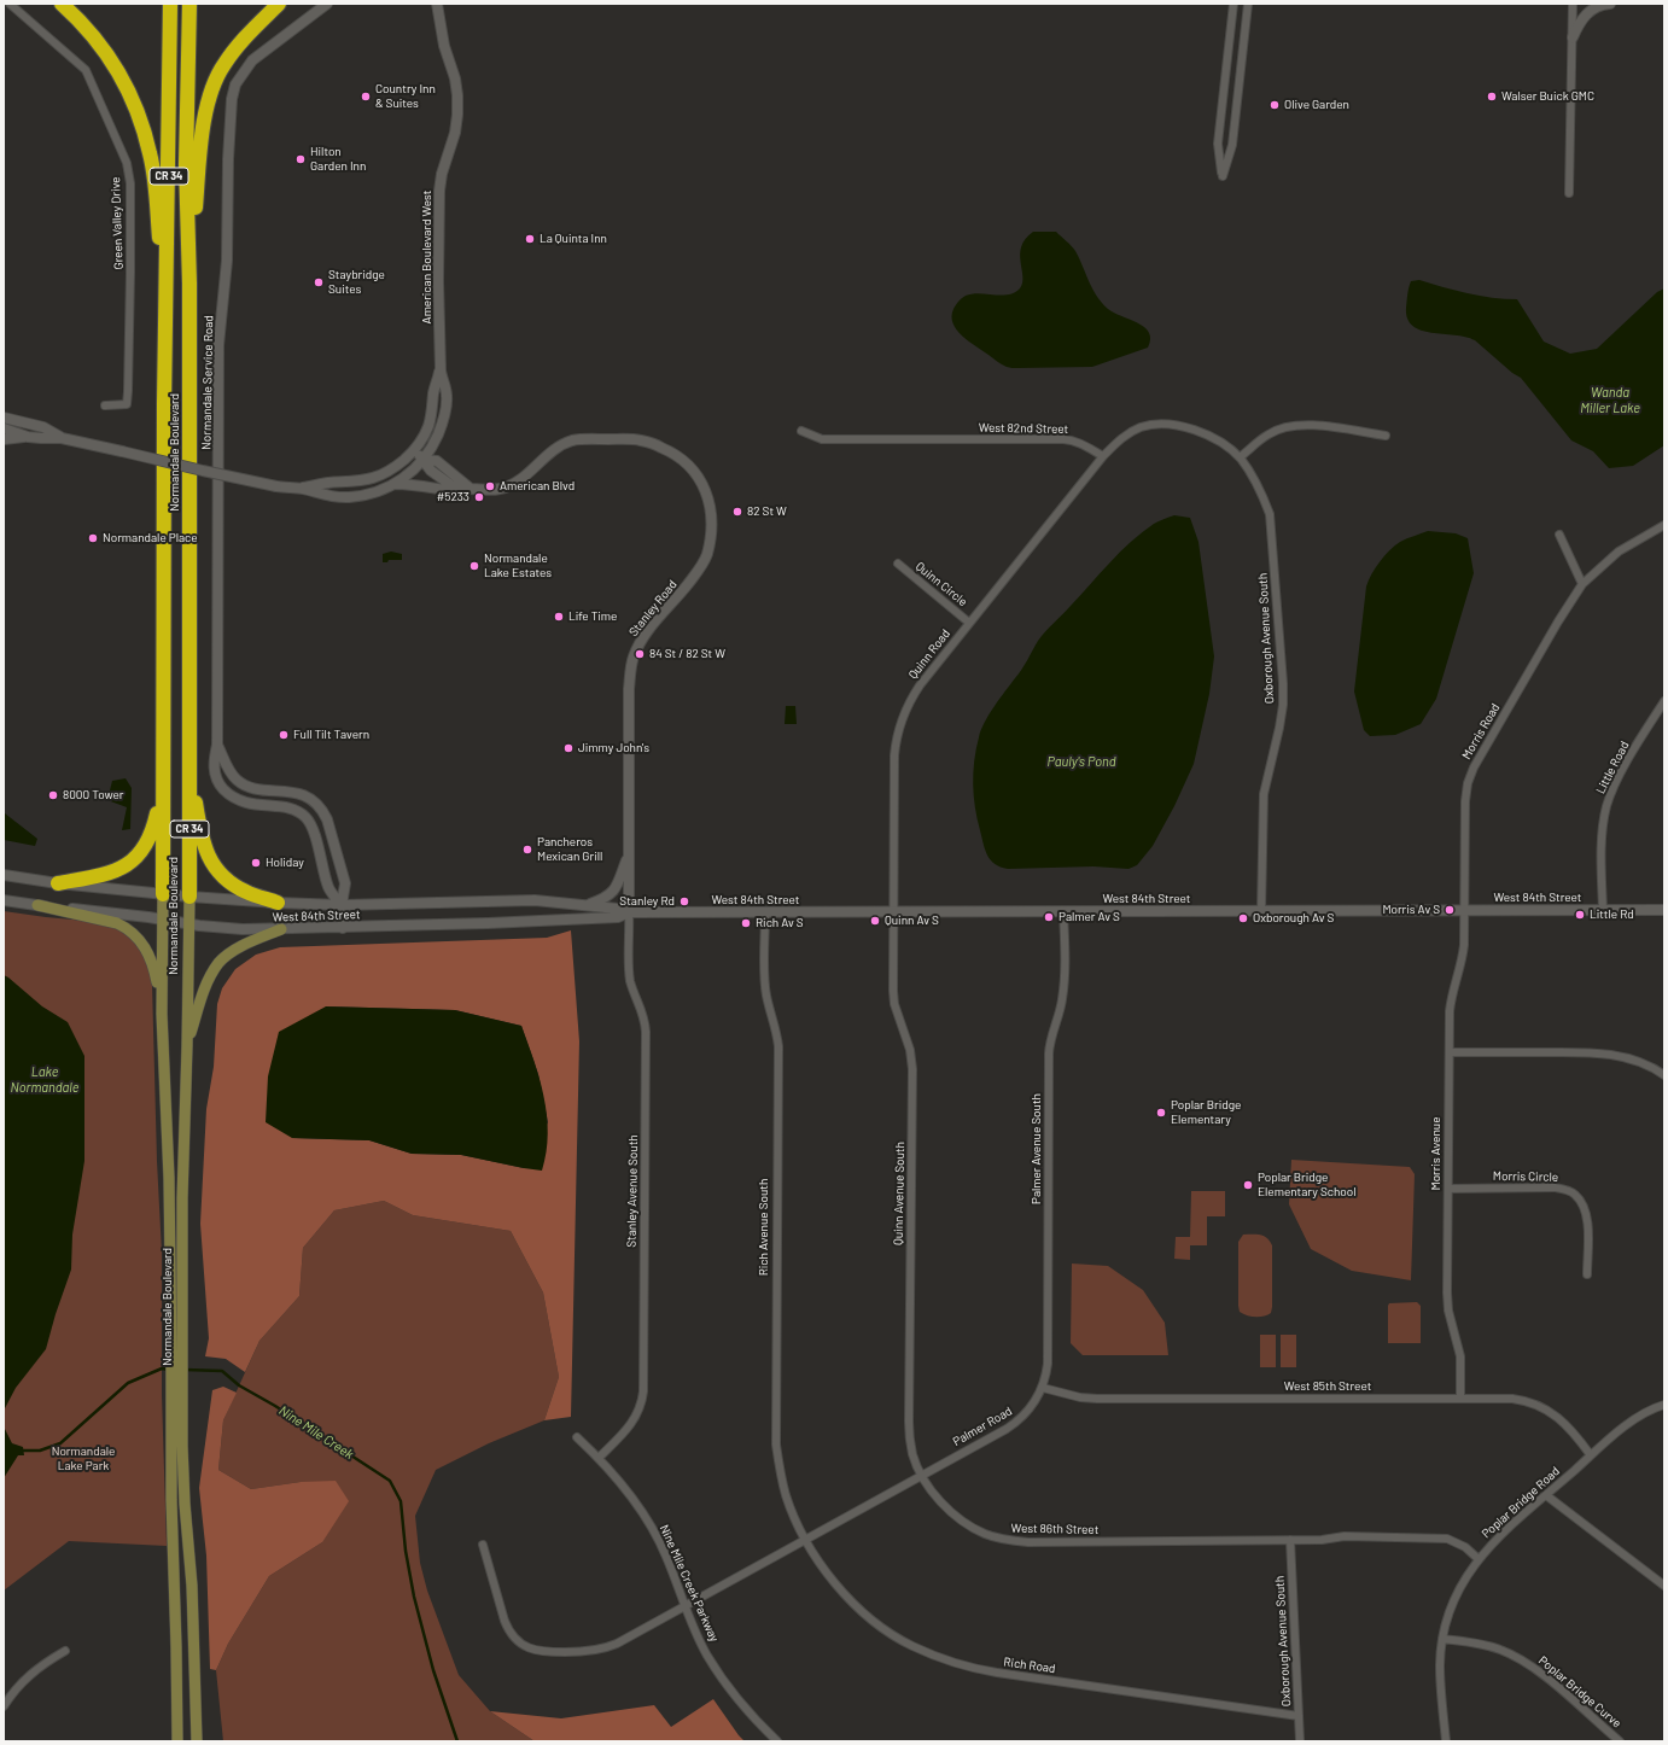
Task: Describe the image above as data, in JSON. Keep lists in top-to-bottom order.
{
  "streets": {
    "highway": ["CR 34", "Normandale Boulevard"],
    "street": [
      "Green Valley Drive",
      "American Boulevard West",
      "Normandale Service Road",
      "West 82nd Street",
      "Quinn Circle",
      "Stanley Road",
      "Oxborough Avenue South",
      "Quinn Road",
      "Morris Road",
      "Little Road",
      "West 84th Street",
      "Palmer Avenue South",
      "Morris Avenue",
      "Morris Circle",
      "Stanley Avenue South",
      "Quinn Avenue South",
      "Rich Avenue South",
      "West 85th Street",
      "Palmer Road",
      "Poplar Bridge Road",
      "West 86th Street",
      "Nine Mile Creek Parkway",
      "Rich Road",
      "Poplar Bridge Curve"
    ]
  },
  "crossings": [
    ["Normandale Service Road", "West 84th Street"],
    ["West 82nd Street", "Quinn Road"],
    ["Normandale Boulevard", "West 84th Street"],
    ["Quinn Circle", "Quinn Road"],
    ["Stanley Road", "West 84th Street"],
    ["Stanley Road", "Stanley Avenue South"],
    ["Oxborough Avenue South", "West 84th Street"],
    ["Oxborough Avenue South", "West 86th Street"],
    ["Oxborough Avenue South", "Rich Road"],
    ["Quinn Road", "West 84th Street"],
    ["Quinn Road", "Quinn Avenue South"],
    ["Morris Road", "West 84th Street"],
    ["Morris Road", "Morris Avenue"],
    ["Little Road", "West 84th Street"],
    ["West 84th Street", "Palmer Avenue South"],
    ["West 84th Street", "Morris Avenue"],
    ["West 84th Street", "Stanley Avenue South"],
    ["West 84th Street", "Quinn Avenue South"],
    ["West 84th Street", "Rich Avenue South"],
    ["Palmer Avenue South", "West 85th Street"],
    ["Palmer Avenue South", "Palmer Road"],
    ["Morris Avenue", "Morris Circle"],
    ["Morris Avenue", "West 85th Street"],
    ["Stanley Avenue South", "Nine Mile Creek Parkway"],
    ["Quinn Avenue South", "Palmer Road"],
    ["Quinn Avenue South", "West 86th Street"],
    ["Rich Avenue South", "Rich Road"],
    ["West 85th Street", "Palmer Road"],
    ["West 85th Street", "Poplar Bridge Road"],
    ["Palmer Road", "West 86th Street"],
    ["Poplar Bridge Road", "West 86th Street"],
    ["Poplar Bridge Road", "Poplar Bridge Curve"]
  ],
  "water": [
    "Wanda Miller Lake",
    "Pauly's Pond",
    "Lake Normandale",
    "Nine Mile Creek"
  ],
  "parks": ["Normandale Lake Park"],
  "places": [
    "Country Inn & Suites",
    "Walser Buick GMC",
    "Olive Garden",
    "Hilton Garden Inn",
    "La Quinta Inn",
    "Staybridge Suites",
    "American Blvd",
    "#5233",
    "82 St W",
    "Normandale Place",
    "Normandale Lake Estates",
    "Life Time",
    "84 St / 82 St W",
    "Full Tilt Tavern",
    "Jimmy John's",
    "8000 Tower",
    "Pancheros Mexican Grill",
    "Holiday",
    "Stanley Rd",
    "Morris Av S",
    "Little Rd",
    "Palmer Av S",
    "Oxborough Av S",
    "Quinn Av S",
    "Rich Av S",
    "Poplar Bridge Elementary",
    "Poplar Bridge Elementary School"
  ]
}
